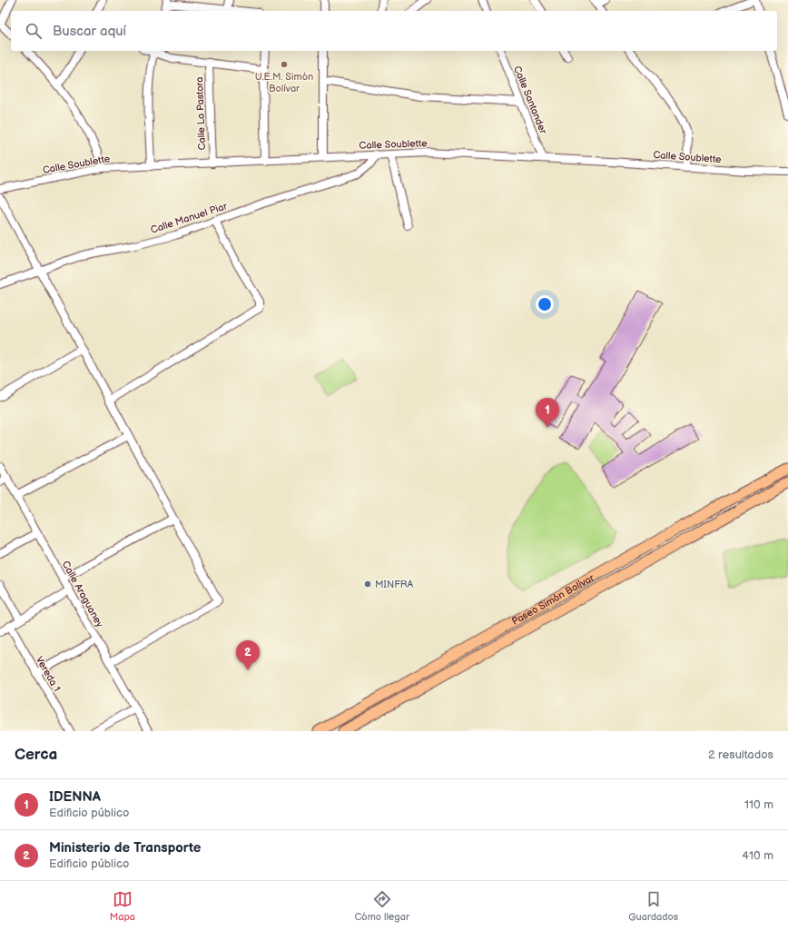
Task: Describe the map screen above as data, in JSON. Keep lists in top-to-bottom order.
{
  "streets": {
    "main road": ["Paseo Simón Bolívar"],
    "street": [
      "Calle Santander",
      "Calle La Pastora",
      "Calle Soublette",
      "Calle Manuel Piar",
      "Calle Araguaney",
      "Vereda 1"
    ]
  },
  "crossings": [
    ["Calle Santander", "Calle Soublette"],
    ["Calle La Pastora", "Calle Soublette"],
    ["Calle Soublette", "Calle Manuel Piar"]
  ],
  "places": ["U.E.M. Simón Bolívar", "MINFRA"],
  "page": {
    "search": "Buscar aquí",
    "pins": ["1", "2"],
    "heading": ["Cerca", "2 resultados"],
    "list": [
      {
        "mark": "1",
        "name": "IDENNA",
        "note": "Edificio público",
        "value": "110 m"
      },
      {
        "mark": "2",
        "name": "Ministerio de Transporte",
        "note": "Edificio público",
        "value": "410 m"
      }
    ],
    "nav": ["Mapa", "Cómo llegar", "Guardados"]
  }
}
